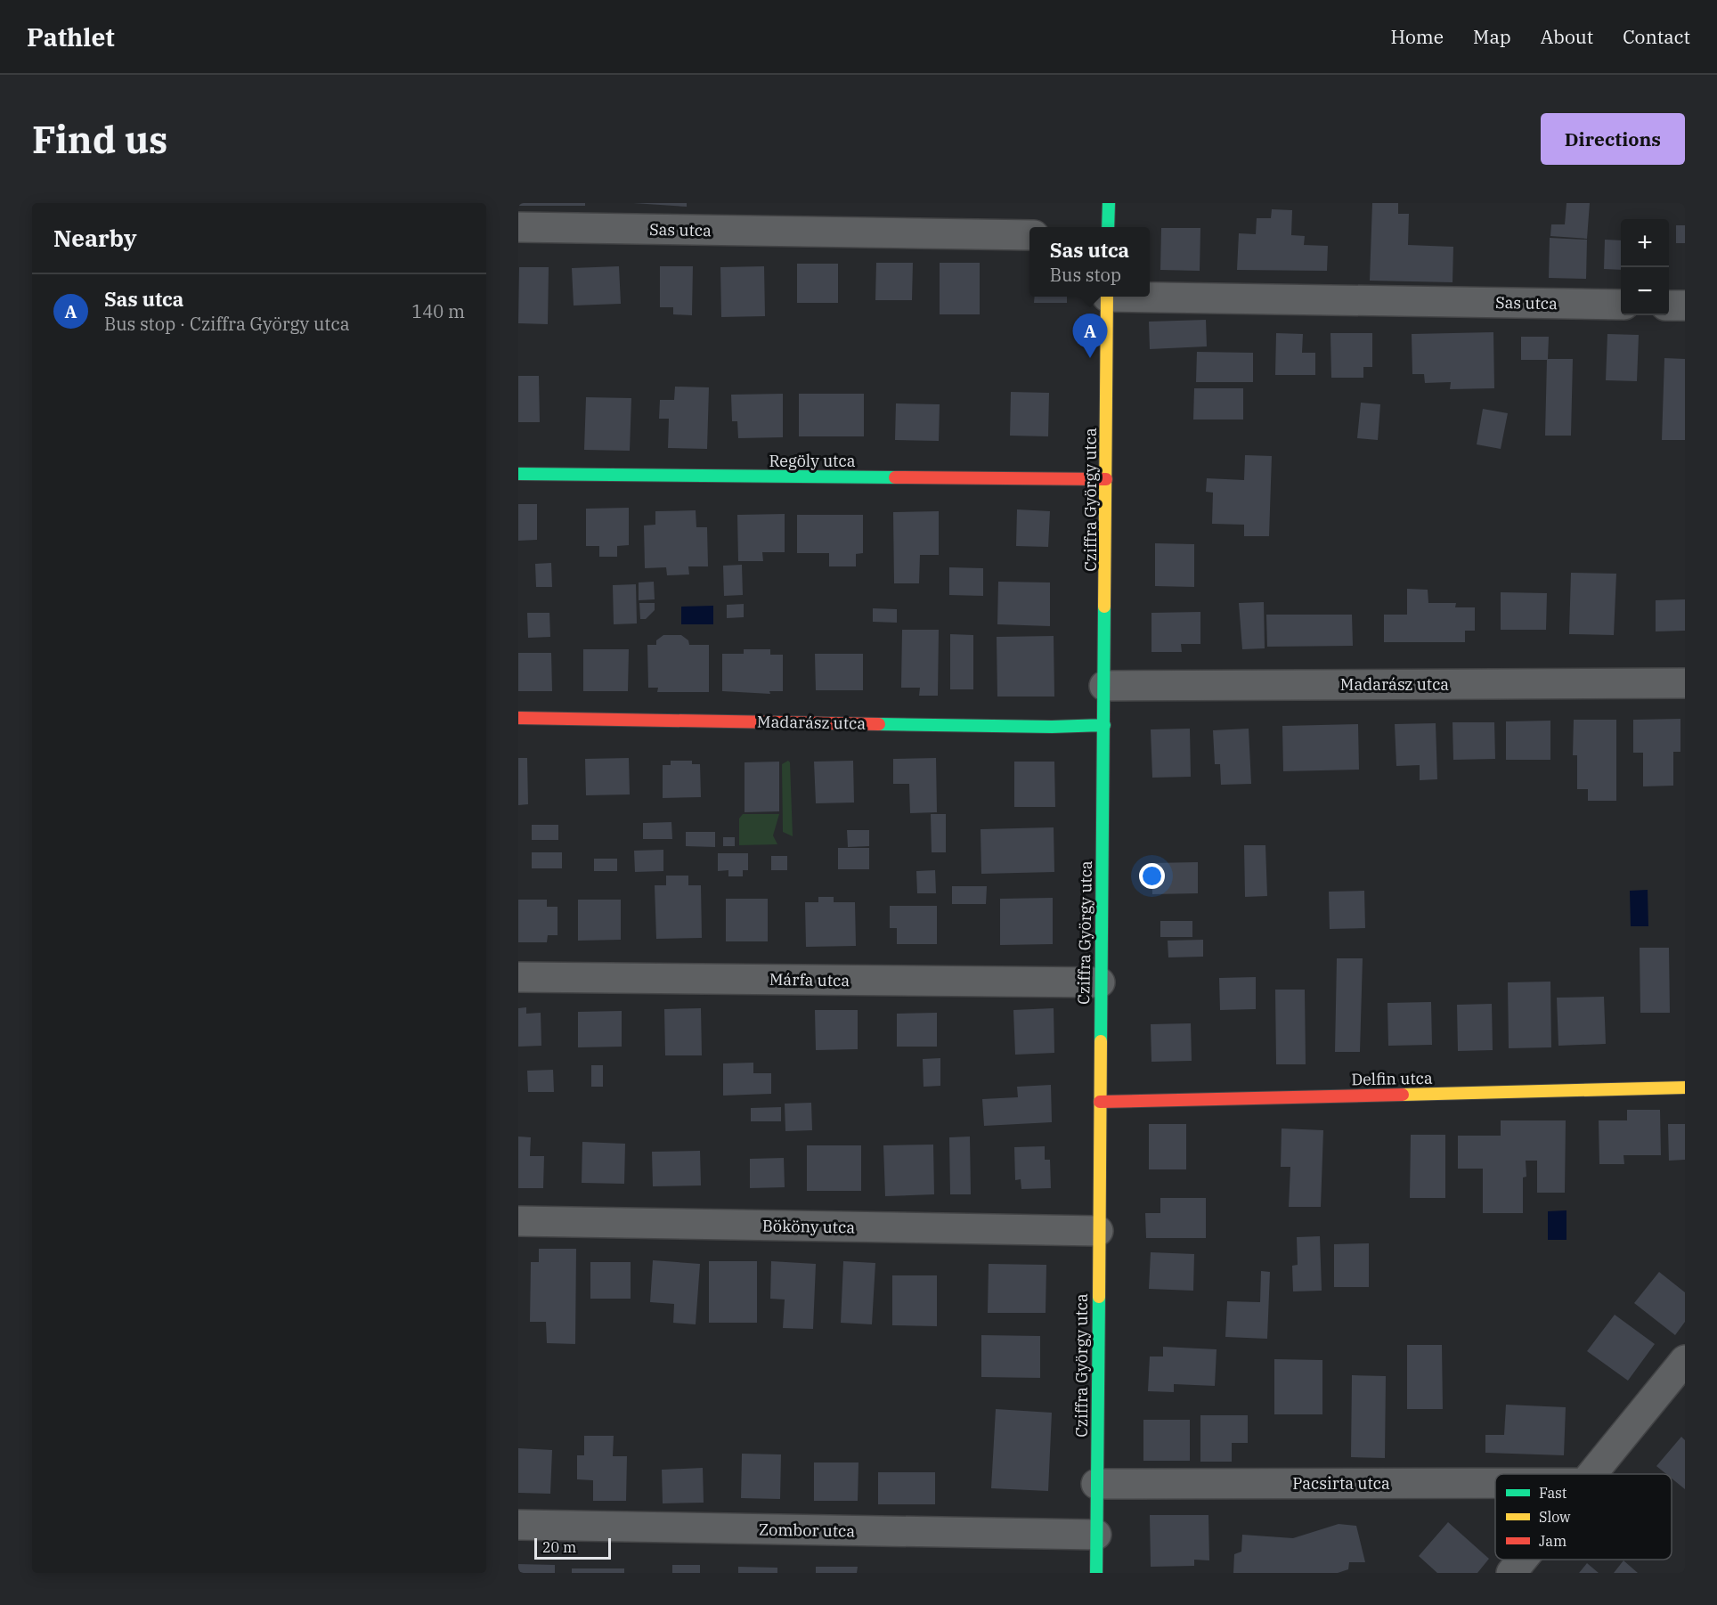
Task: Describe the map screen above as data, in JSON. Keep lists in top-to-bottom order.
{
  "streets": {
    "street": [
      "Sas utca",
      "Regöly utca",
      "Cziffra György utca",
      "Madarász utca",
      "Márfa utca",
      "Delfin utca",
      "Bököny utca",
      "Pacsirta utca",
      "Zombor utca"
    ]
  },
  "crossings": [
    ["Regöly utca", "Cziffra György utca"],
    ["Cziffra György utca", "Madarász utca"],
    ["Cziffra György utca", "Márfa utca"],
    ["Cziffra György utca", "Delfin utca"],
    ["Cziffra György utca", "Bököny utca"],
    ["Cziffra György utca", "Pacsirta utca"],
    ["Cziffra György utca", "Zombor utca"]
  ],
  "legend": ["Fast", "Slow", "Jam"],
  "scale_bar": "20 m",
  "page": {
    "header": "Pathlet",
    "nav": [
      "Home",
      "Map",
      "About",
      "Contact"
    ],
    "buttons": "Directions",
    "title": "Find us",
    "heading": "Nearby",
    "map_buttons": ["+", "−"],
    "popup": ["Sas utca", "Bus stop"],
    "list": [
      {
        "mark": "A",
        "name": "Sas utca",
        "note": "Bus stop · Cziffra György utca",
        "value": "140 m"
      }
    ],
    "pins": "A",
    "scale": "20 m"
  }
}
